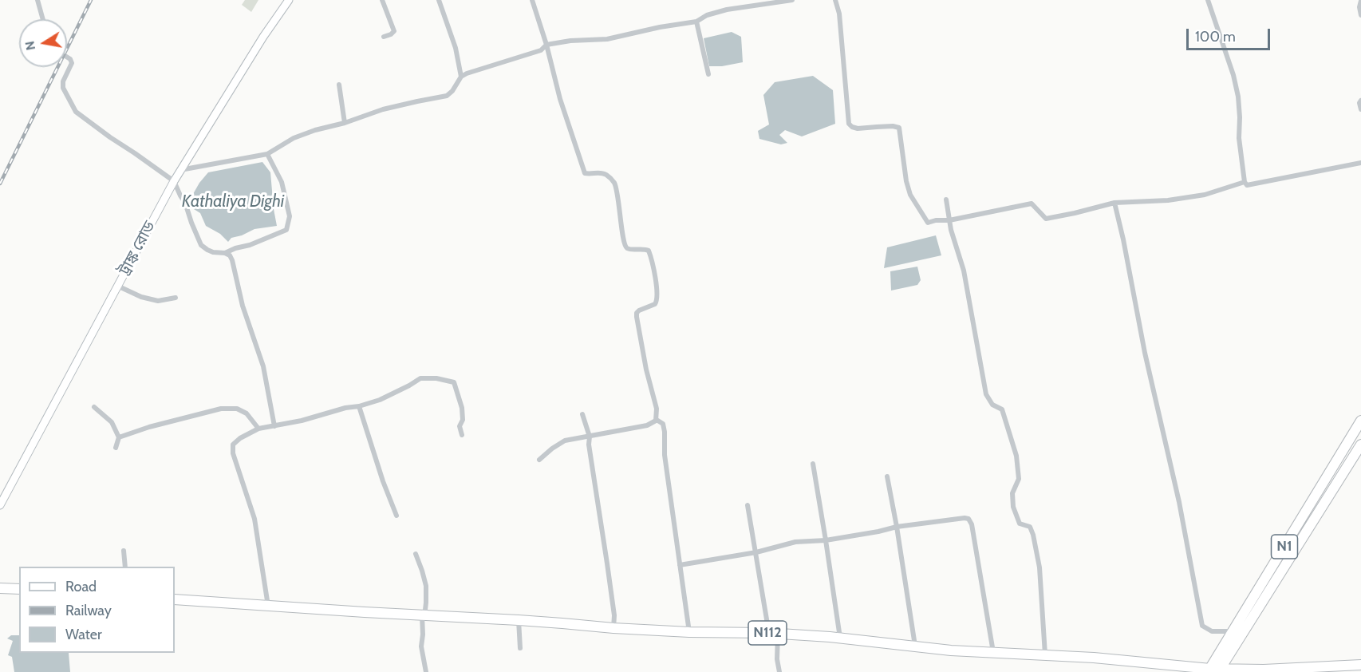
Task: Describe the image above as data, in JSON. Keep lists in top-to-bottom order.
{
  "streets": {
    "highway": ["N1", "N112"],
    "main road": ["ট্রাঙ্ক রোড"]
  },
  "crossings": [
    ["N1", "N112"]
  ],
  "water": ["Kathaliya Dighi"],
  "legend": ["Road", "Railway", "Water"],
  "scale_bar": "100 m",
  "north": "left"
}
